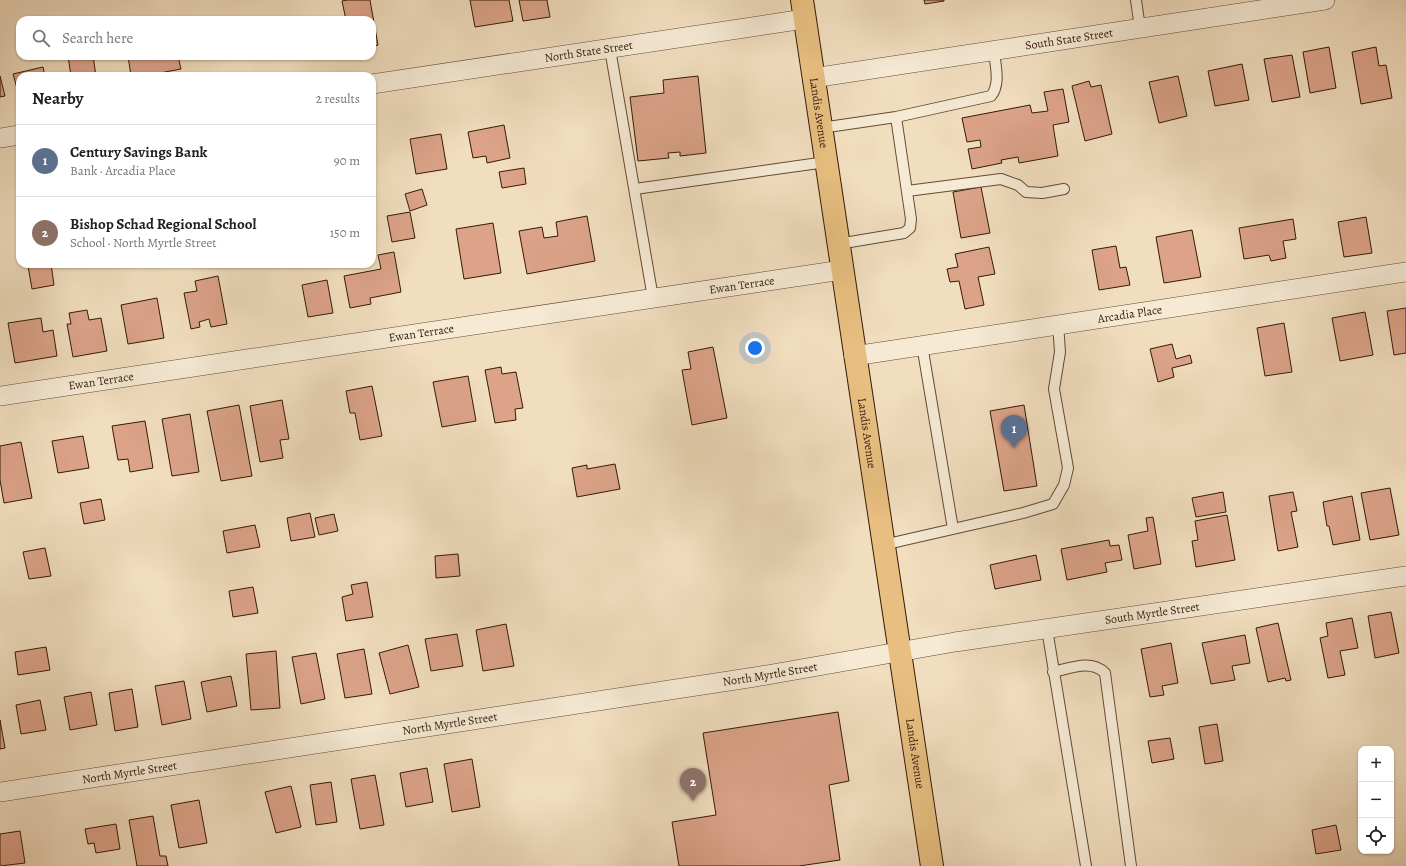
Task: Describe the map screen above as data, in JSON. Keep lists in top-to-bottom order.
{
  "streets": {
    "main road": ["Landis Avenue"],
    "street": [
      "South State Street",
      "North State Street",
      "Ewan Terrace",
      "Arcadia Place",
      "South Myrtle Street",
      "North Myrtle Street"
    ]
  },
  "crossings": [
    ["South State Street", "Landis Avenue"],
    ["North State Street", "Landis Avenue"],
    ["Landis Avenue", "Ewan Terrace"],
    ["Landis Avenue", "Arcadia Place"],
    ["Landis Avenue", "South Myrtle Street"],
    ["Landis Avenue", "North Myrtle Street"],
    ["South Myrtle Street", "North Myrtle Street"]
  ],
  "page": {
    "search": "Search here",
    "heading": ["Nearby", "2 results"],
    "list": [
      {
        "mark": "1",
        "name": "Century Savings Bank",
        "note": "Bank · Arcadia Place",
        "value": "90 m"
      },
      {
        "mark": "2",
        "name": "Bishop Schad Regional School",
        "note": "School · North Myrtle Street",
        "value": "150 m"
      }
    ],
    "pins": ["1", "2"],
    "map_buttons": ["+", "−"]
  }
}
